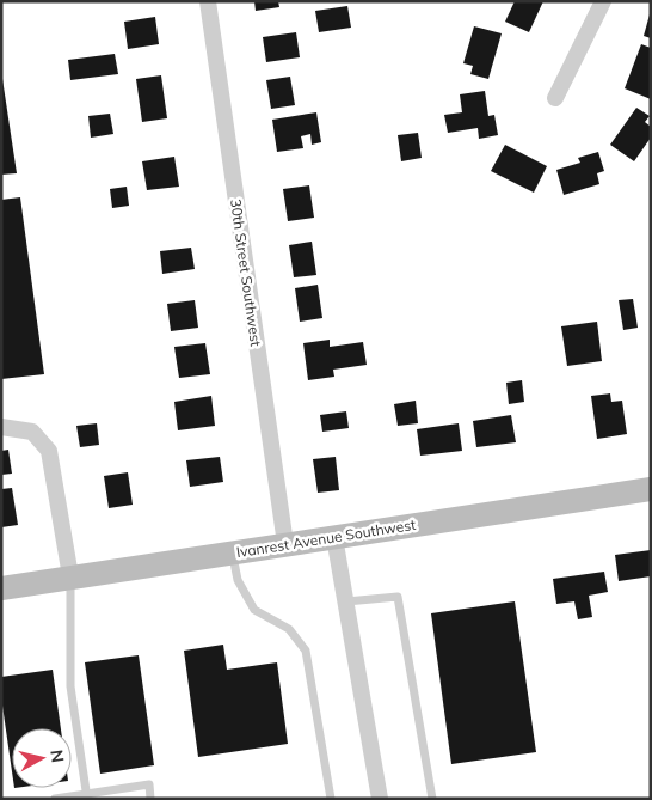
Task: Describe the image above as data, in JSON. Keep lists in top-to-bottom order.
{
  "streets": {
    "street": ["30th Street Southwest", "Ivanrest Avenue Southwest"]
  },
  "crossings": [
    ["30th Street Southwest", "Ivanrest Avenue Southwest"]
  ],
  "north": "right"
}
